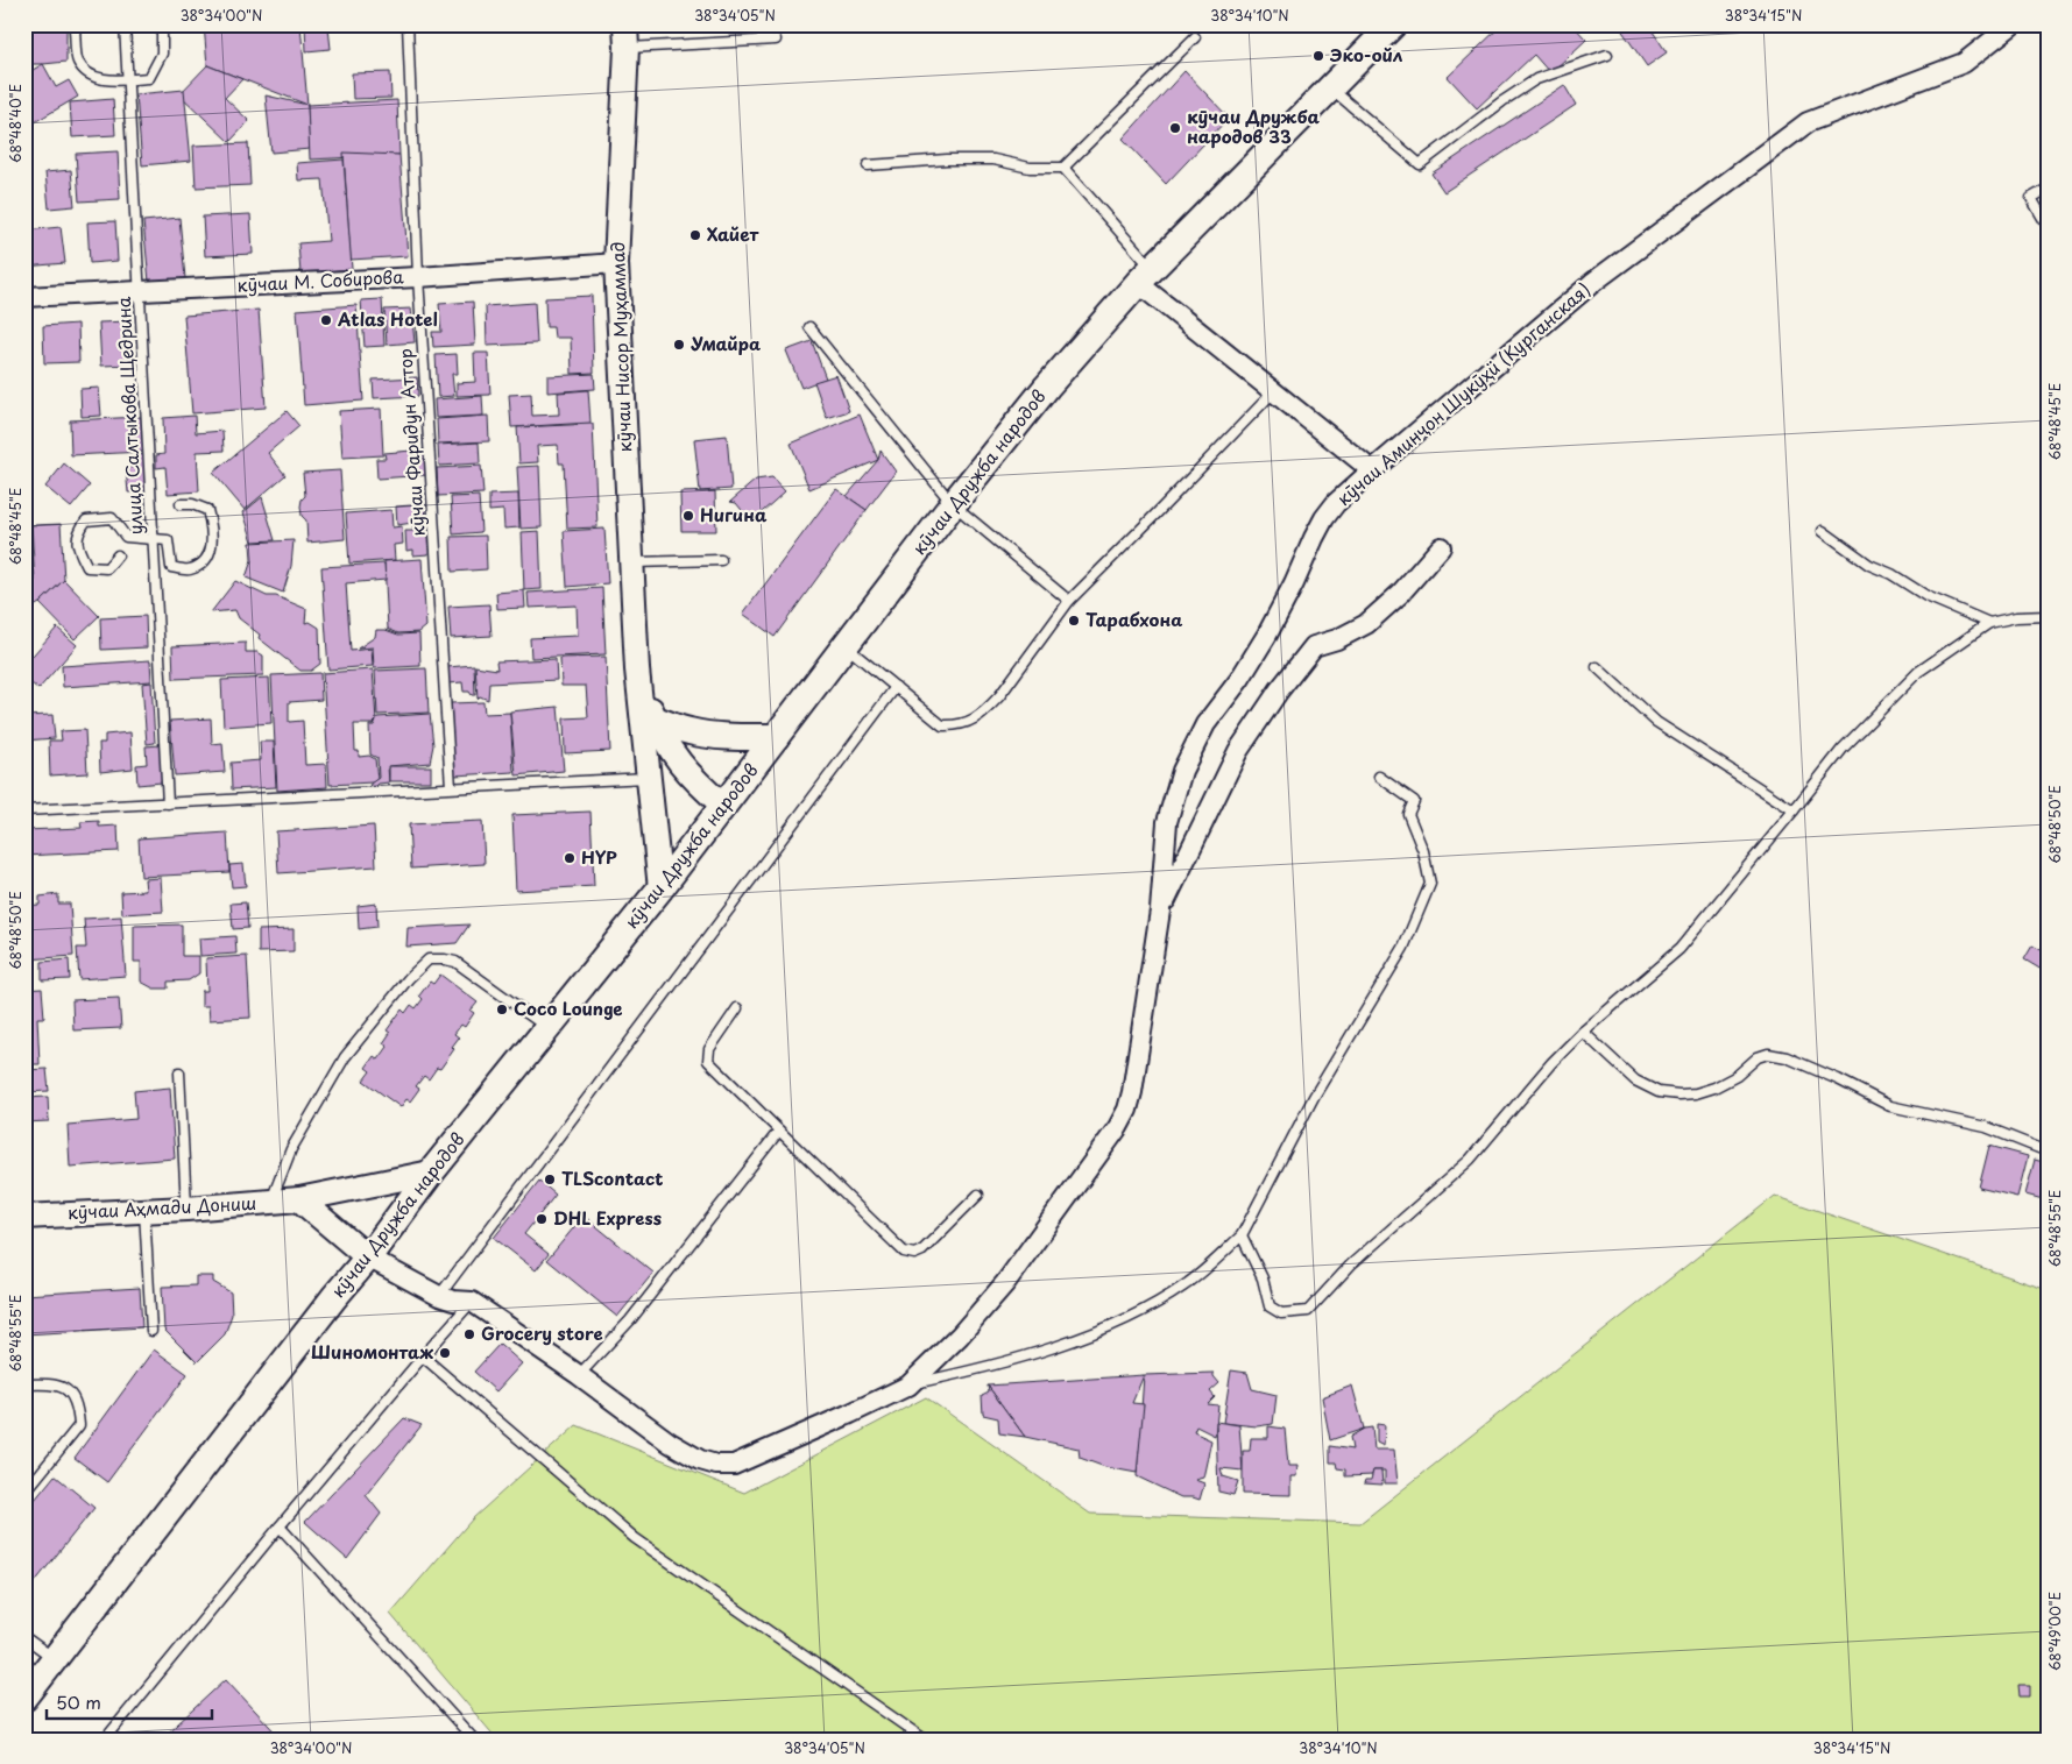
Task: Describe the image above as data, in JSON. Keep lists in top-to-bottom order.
{
  "streets": {
    "main road": ["кӯчаи Дружба народов"],
    "street": [
      "кӯчаи М. Собирова",
      "кӯчаи Нисор Муҳаммад",
      "кӯчаи Аминҷон Шукӯҳӣ (Курганская)",
      "кӯчаи Аҳмади Дониш"
    ],
    "lane": ["улица Салтыкова Щедрина", "кӯчаи Фаридун Аттор"]
  },
  "crossings": [
    ["кӯчаи М. Собирова", "кӯчаи Нисор Муҳаммад"],
    ["кӯчаи М. Собирова", "улица Салтыкова Щедрина"],
    ["кӯчаи М. Собирова", "кӯчаи Фаридун Аттор"],
    ["кӯчаи Нисор Муҳаммад", "кӯчаи Дружба народов"],
    ["кӯчаи Дружба народов", "кӯчаи Аҳмади Дониш"]
  ],
  "places": [
    "Эко-ойл",
    "кӯчаи Дружба народов 33",
    "Хайет",
    "Atlas Hotel",
    "Умайра",
    "Нигина",
    "Тарабхона",
    "HYP",
    "Coco Lounge",
    "TLScontact",
    "DHL Express",
    "Grocery store",
    "Шиномонтаж"
  ],
  "scale_bar": "50 m",
  "coordinates": [
    "38°34'00\"N",
    "38°34'05\"N",
    "38°34'10\"N",
    "38°34'15\"N",
    "68°48'40\"E",
    "68°48'45\"E",
    "68°48'50\"E",
    "68°48'55\"E",
    "68°49'00\"E"
  ]
}
